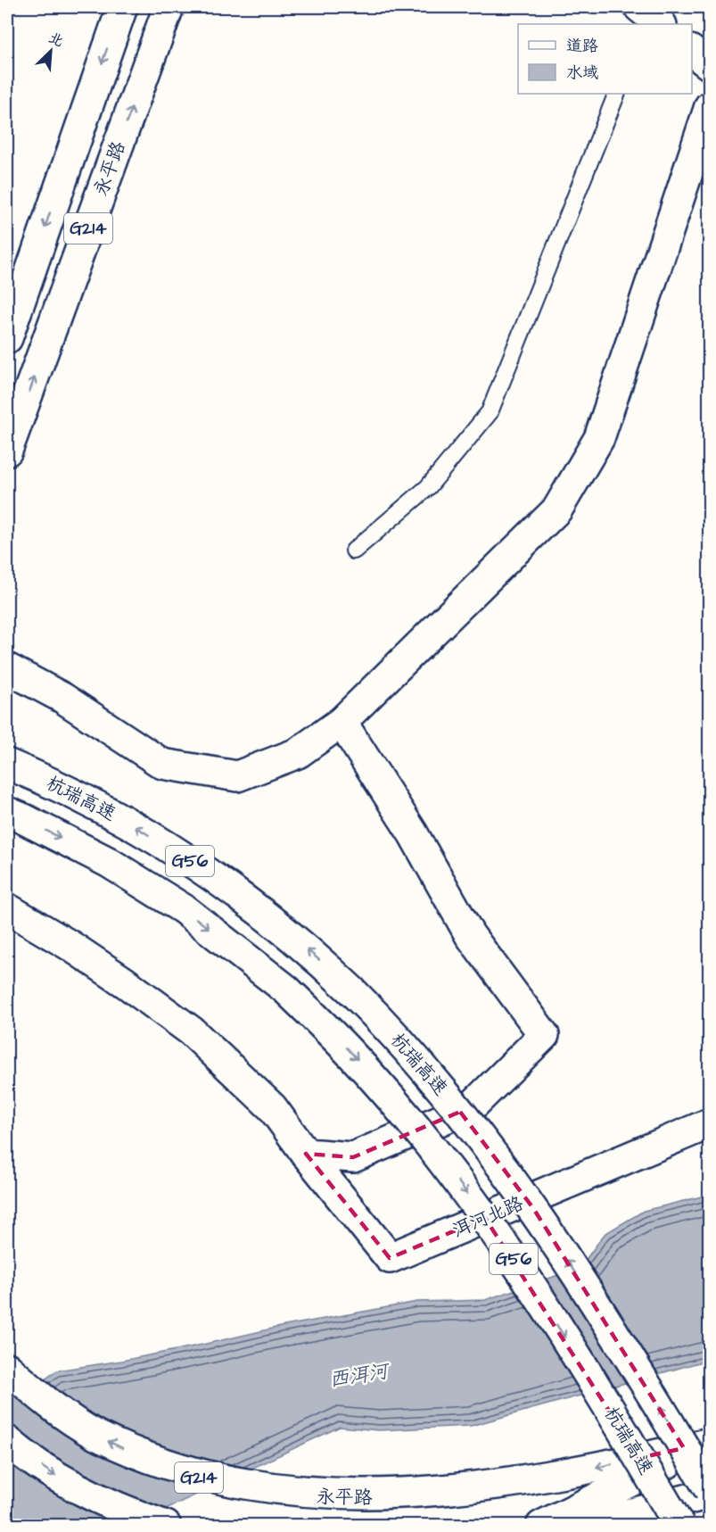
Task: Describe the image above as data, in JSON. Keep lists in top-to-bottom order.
{
  "streets": {
    "main road": [
      "永平路",
      "G214",
      "杭瑞高速",
      "G56",
      "洱河北路"
    ]
  },
  "water": ["西洱河"],
  "legend": ["道路", "水域"],
  "north": "top right"
}
